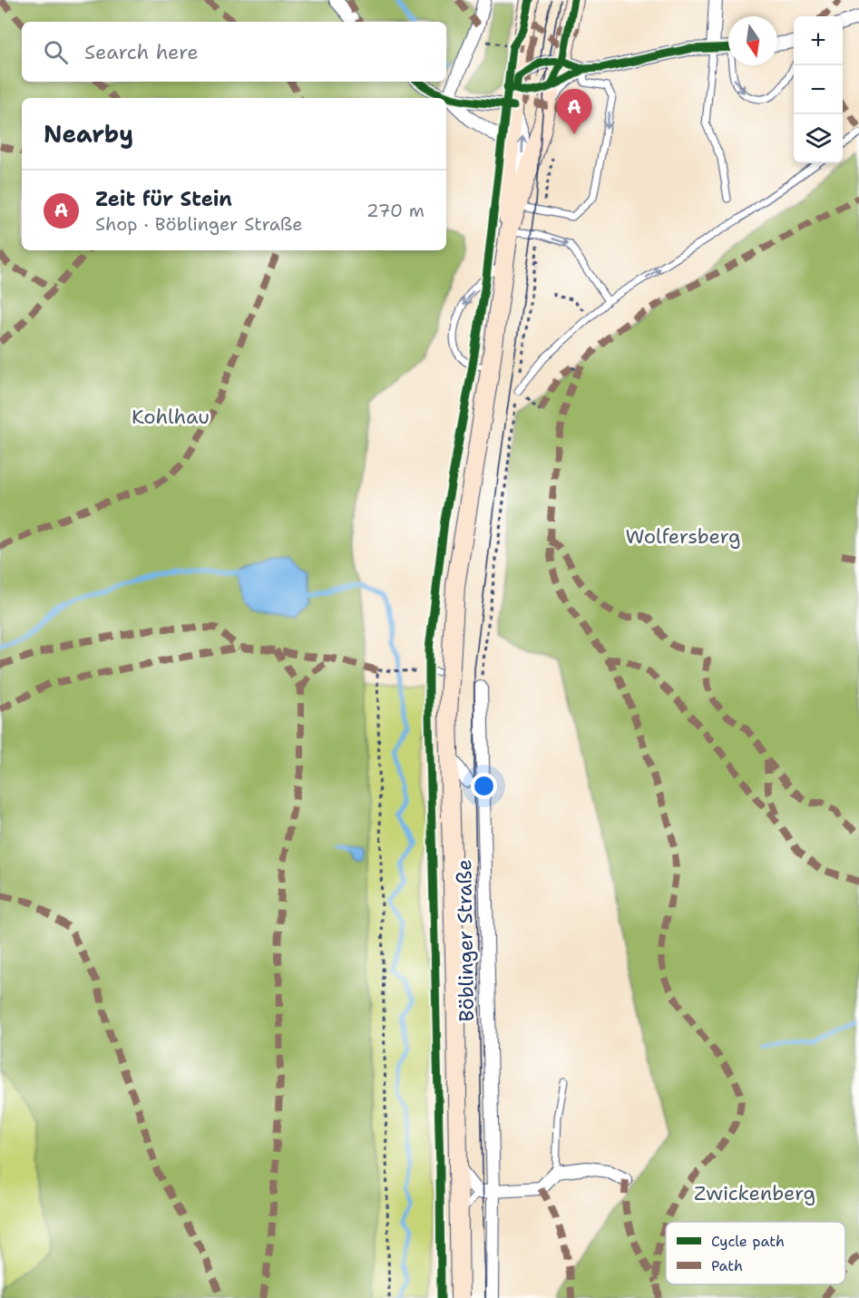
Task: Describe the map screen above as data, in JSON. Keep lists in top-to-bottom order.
{
  "streets": {
    "main road": ["Böblinger Straße"]
  },
  "parks": ["Kohlhau", "Wolfersberg", "Zwickenberg"],
  "legend": ["Cycle path", "Path"],
  "north": "bottom",
  "page": {
    "map_buttons": ["+", "−"],
    "search": "Search here",
    "pins": "A",
    "heading": "Nearby",
    "list": [
      {
        "mark": "A",
        "name": "Zeit für Stein",
        "note": "Shop · Böblinger Straße",
        "value": "270 m"
      }
    ]
  }
}
